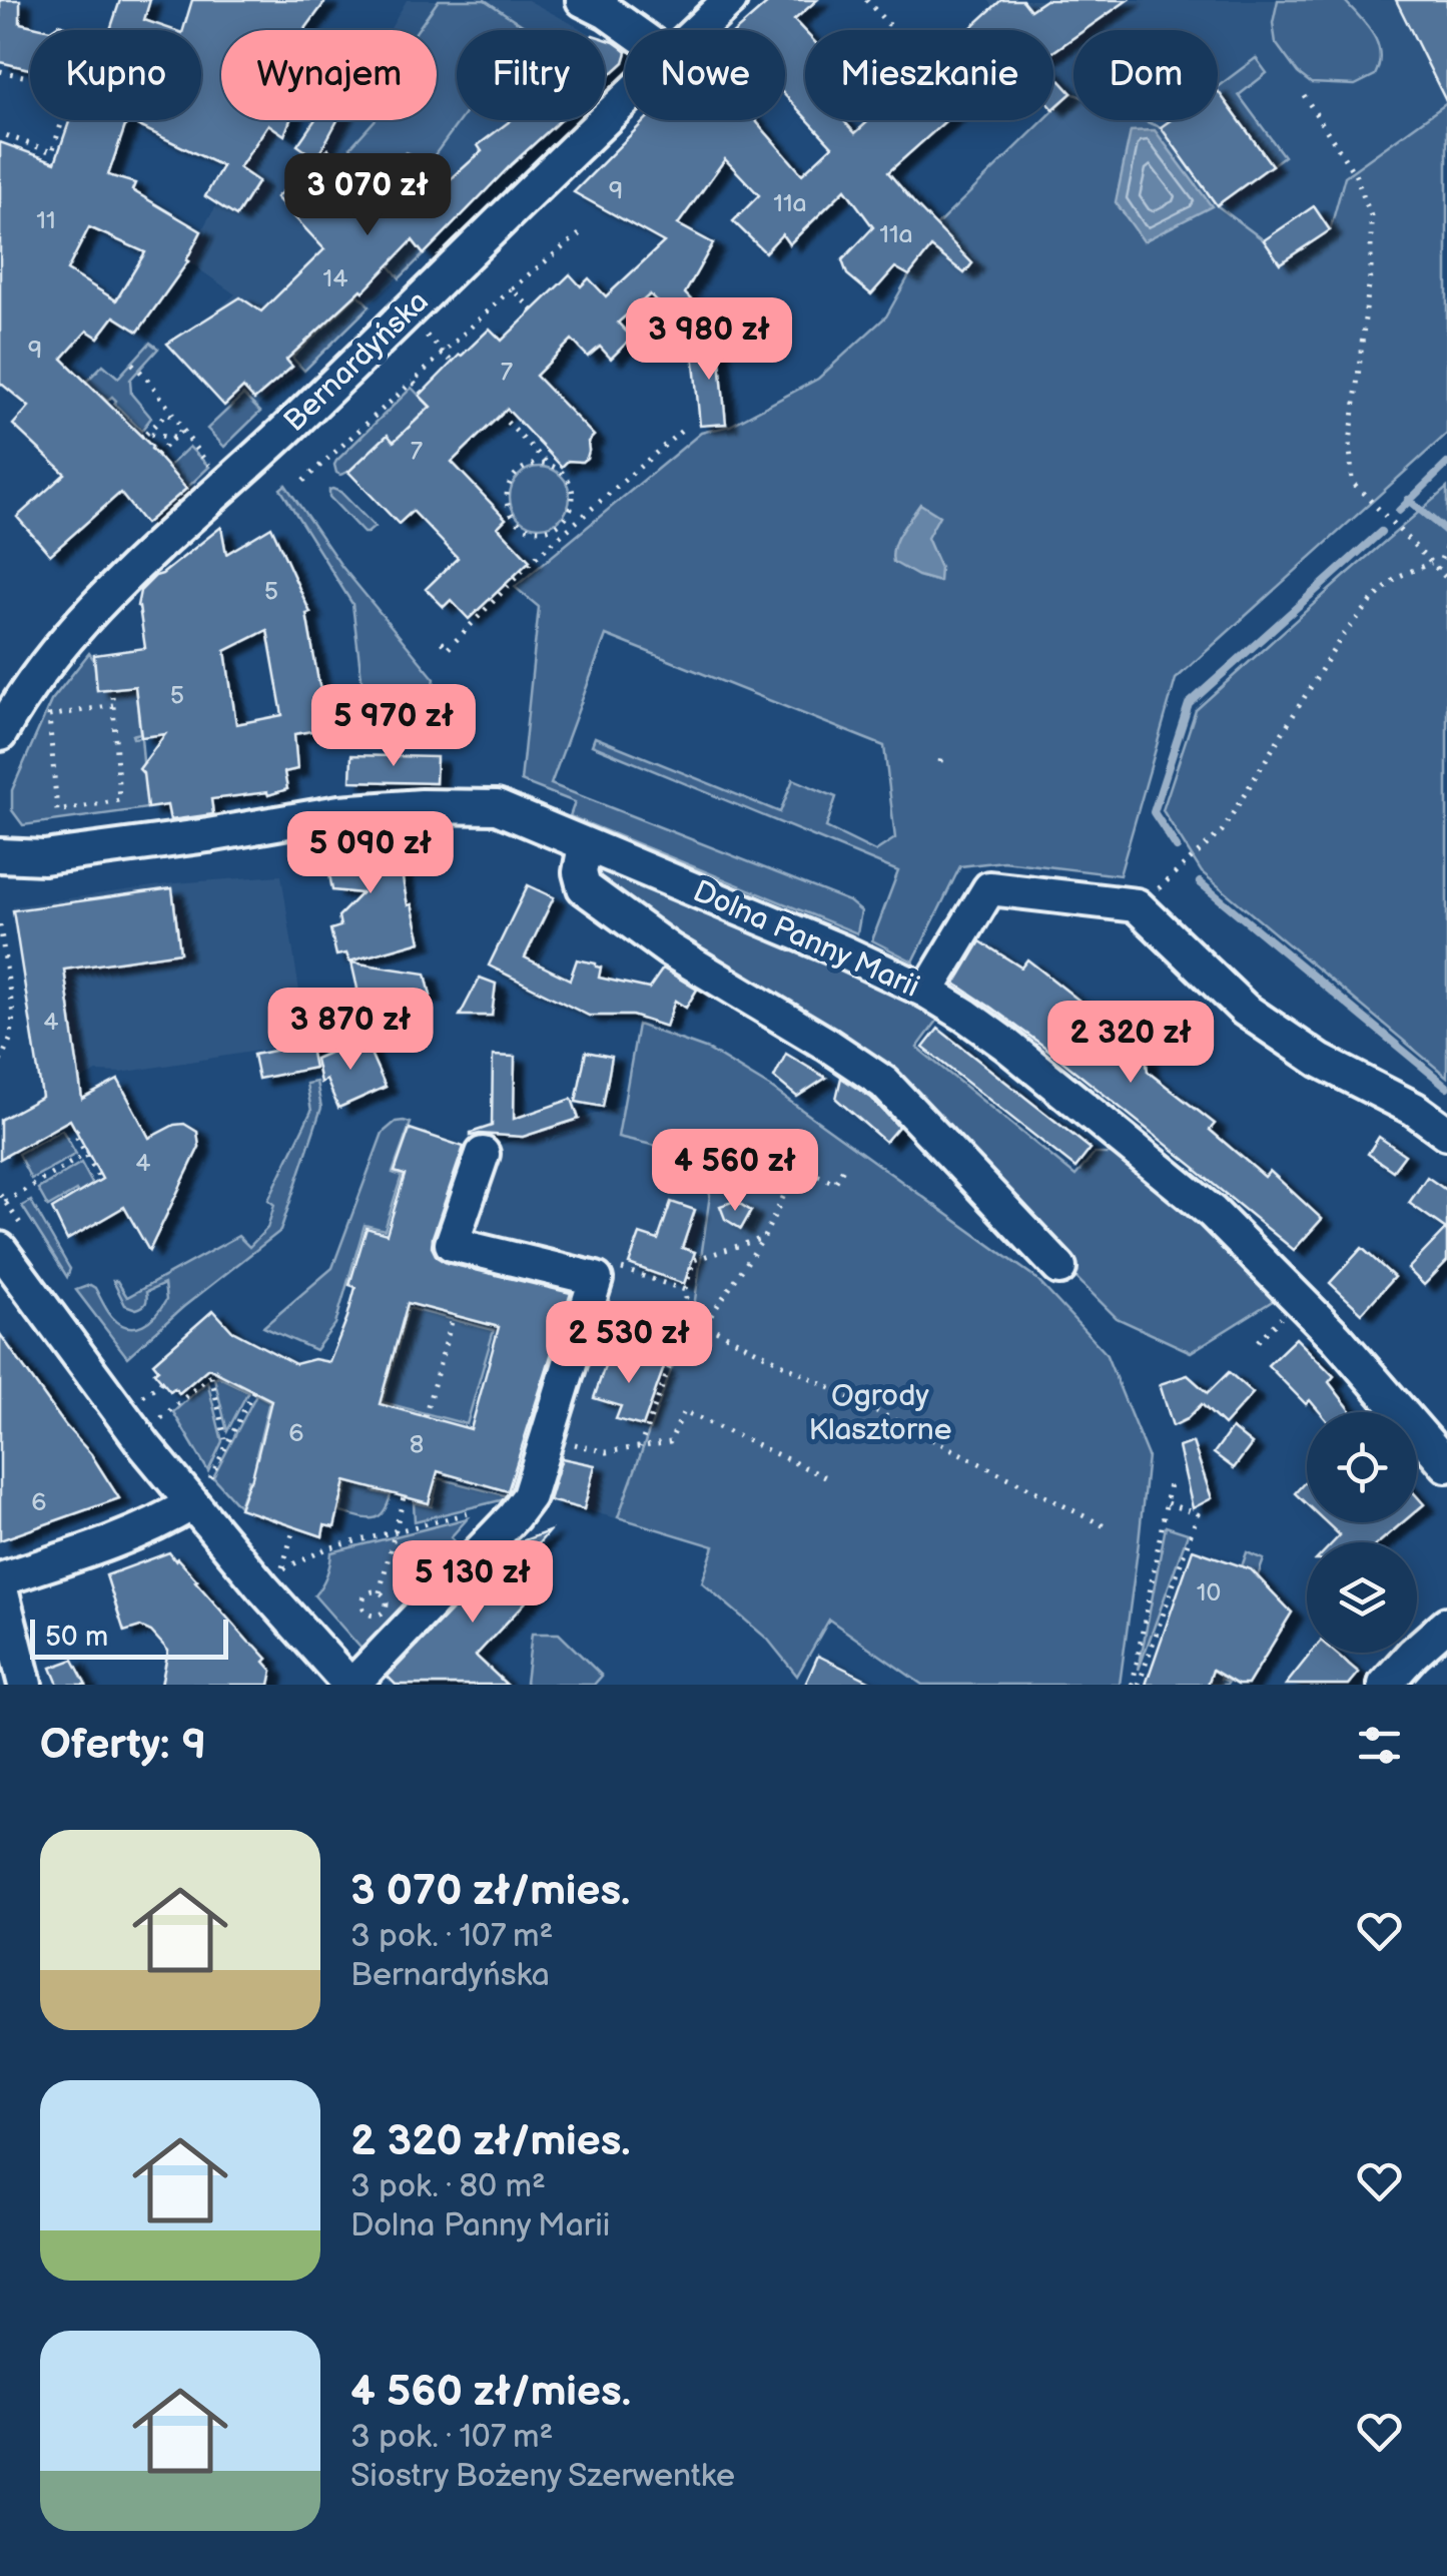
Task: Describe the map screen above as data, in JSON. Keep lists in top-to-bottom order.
{
  "streets": {
    "street": ["Bernardyńska", "Dolna Panny Marii"]
  },
  "parks": ["Ogrody Klasztorne"],
  "house_numbers": [
    "9",
    "11a",
    "11",
    "11a",
    "14",
    "9",
    "7",
    "7",
    "5",
    "5",
    "4",
    "4",
    "6",
    "8",
    "6",
    "10"
  ],
  "scale_bar": "50 m",
  "page": {
    "chip": [
      "Kupno",
      "Wynajem",
      "Filtry",
      "Nowe",
      "Mieszkanie",
      "Dom"
    ],
    "price": [
      "3 070 zł",
      "3 980 zł",
      "5 970 zł",
      "5 090 zł",
      "3 870 zł",
      "2 320 zł",
      "4 560 zł",
      "2 530 zł",
      "5 130 zł"
    ],
    "scale": "50 m",
    "heading": "Oferty: 9",
    "list": [
      {
        "name": "3 070 zł/mies.",
        "note": "3 pok. · 107 m² · Bernardyńska"
      },
      {
        "name": "2 320 zł/mies.",
        "note": "3 pok. · 80 m² · Dolna Panny Marii"
      },
      {
        "name": "4 560 zł/mies.",
        "note": "3 pok. · 107 m² · Siostry Bożeny Szerwentke"
      }
    ]
  }
}
